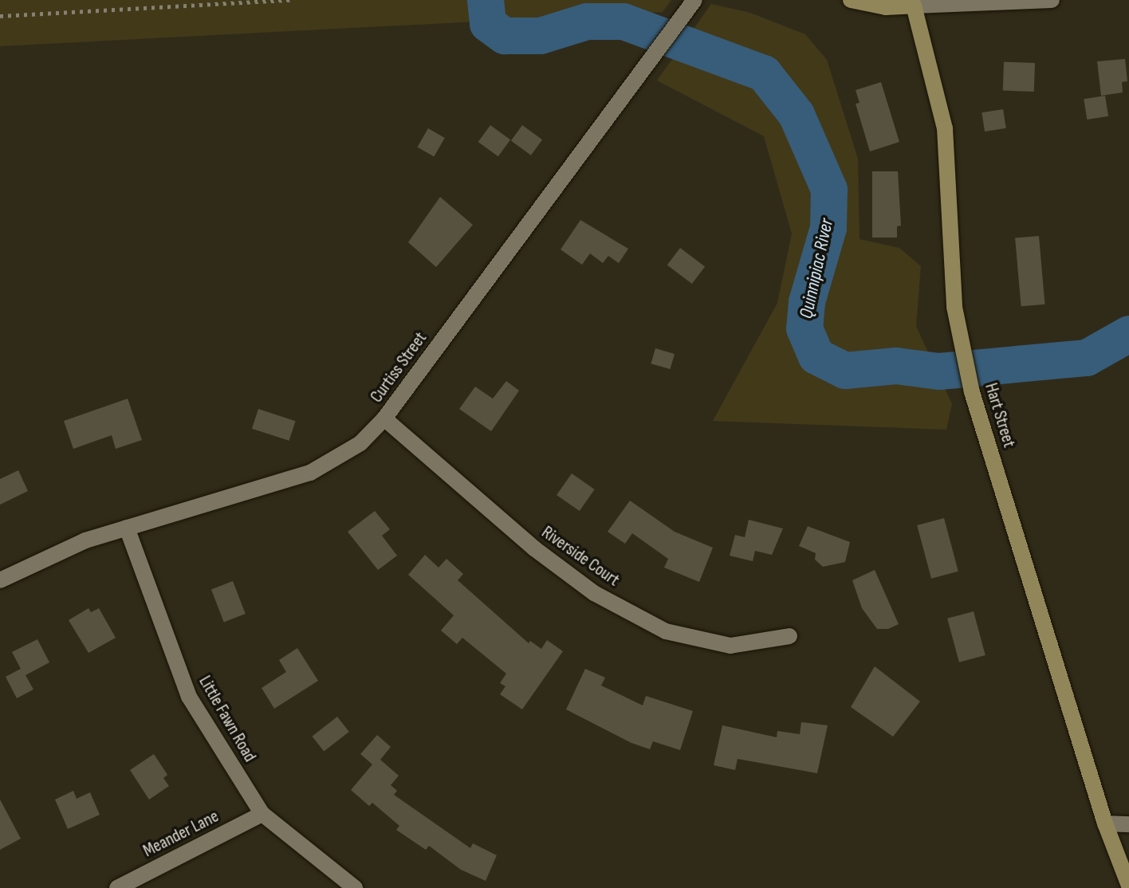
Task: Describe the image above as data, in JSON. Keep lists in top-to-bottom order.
{
  "streets": {
    "street": [
      "Curtiss Street",
      "Hart Street",
      "Riverside Court",
      "Little Fawn Road",
      "Meander Lane"
    ]
  },
  "crossings": [
    ["Curtiss Street", "Riverside Court"],
    ["Curtiss Street", "Little Fawn Road"],
    ["Little Fawn Road", "Meander Lane"]
  ],
  "water": ["Quinnipiac River"]
}
